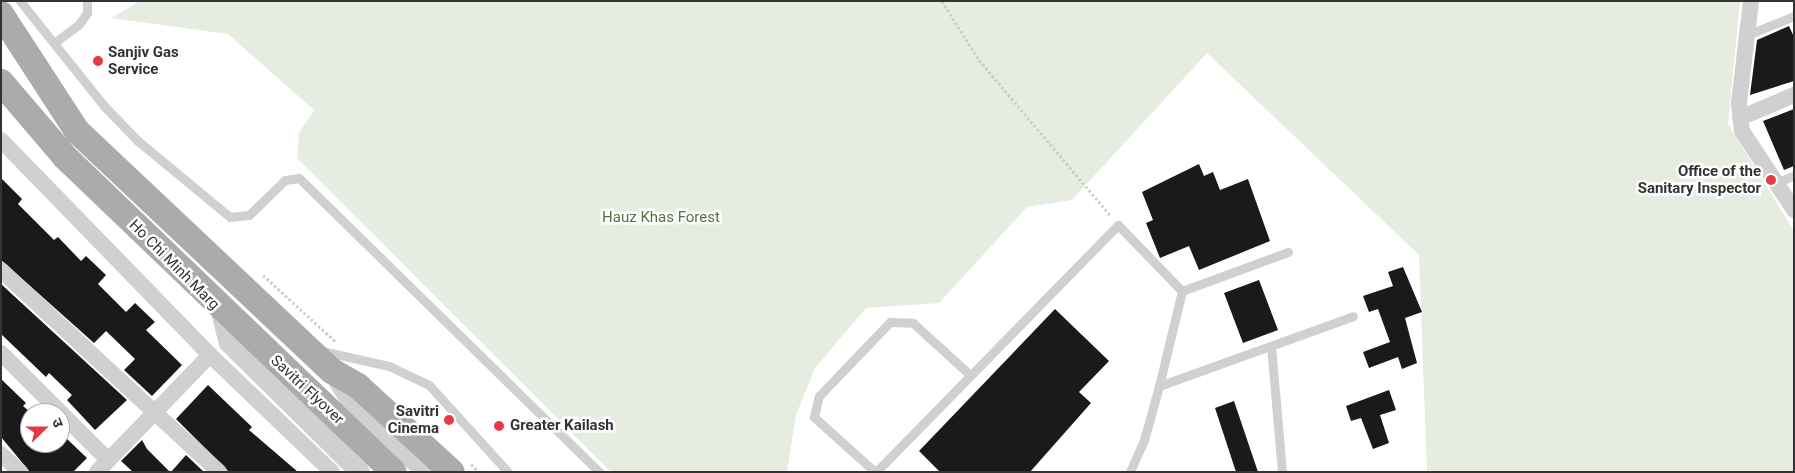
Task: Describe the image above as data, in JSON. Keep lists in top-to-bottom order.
{
  "streets": {
    "main road": ["Ho Chi Minh Marg", "Savitri Flyover"]
  },
  "crossings": [
    ["Ho Chi Minh Marg", "Savitri Flyover"]
  ],
  "parks": ["Hauz Khas Forest"],
  "places": [
    "Sanjiv Gas Service",
    "Office of the Sanitary Inspector",
    "Savitri Cinema",
    "Greater Kailash"
  ],
  "north": "right"
}
